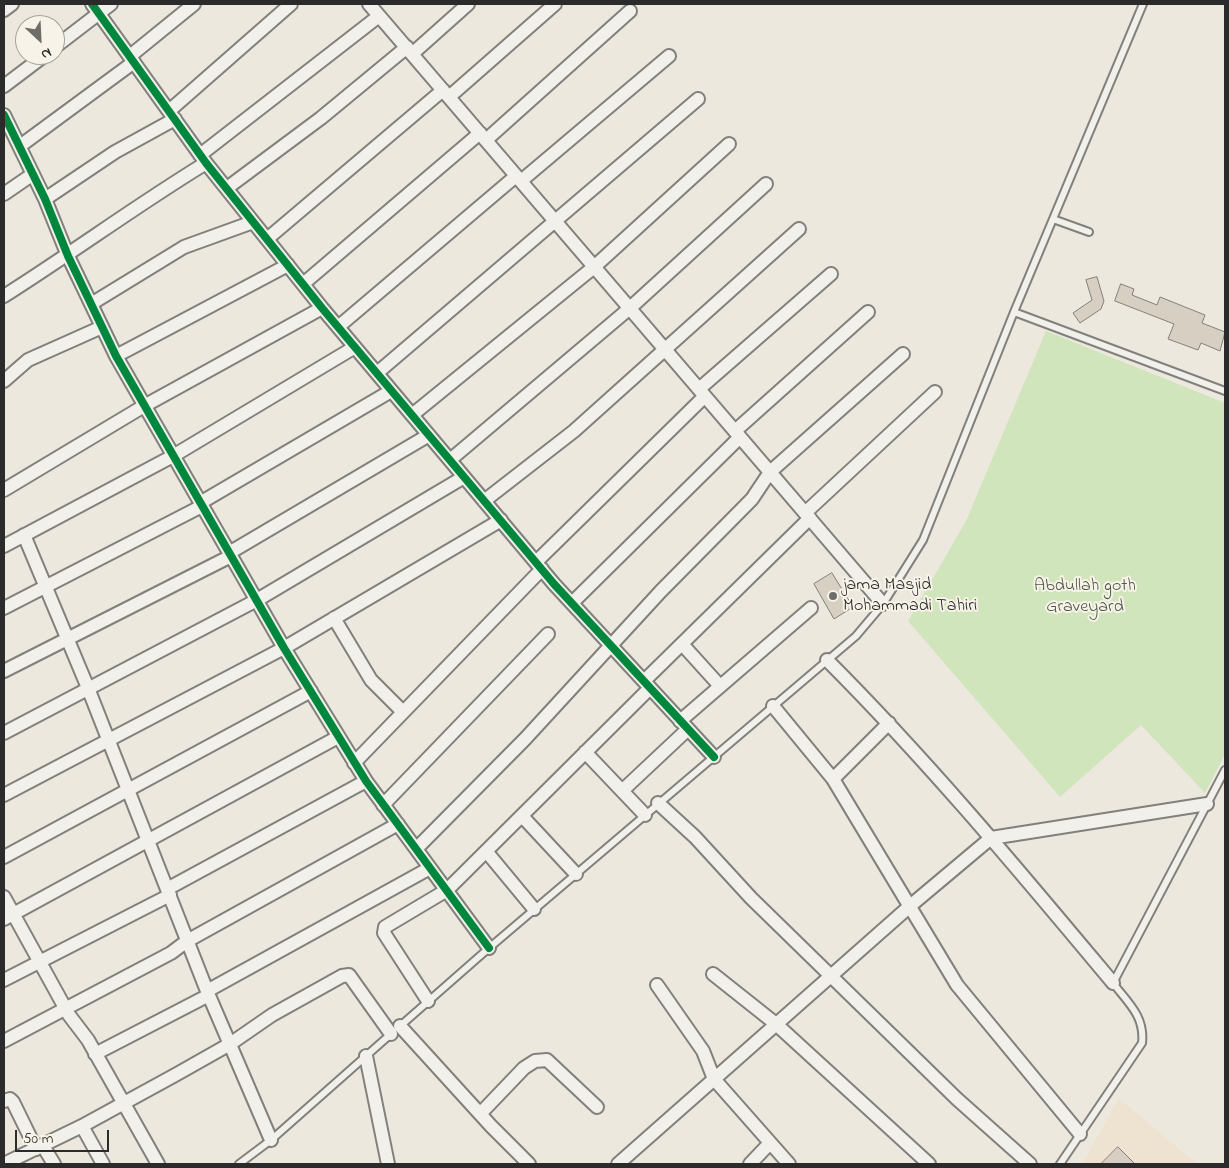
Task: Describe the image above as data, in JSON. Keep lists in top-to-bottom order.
{
  "parks": ["Abdullah goth Graveyard"],
  "places": ["jama Masjid Mohammadi Tahiri"],
  "scale_bar": "50 m",
  "north": "bottom right"
}
